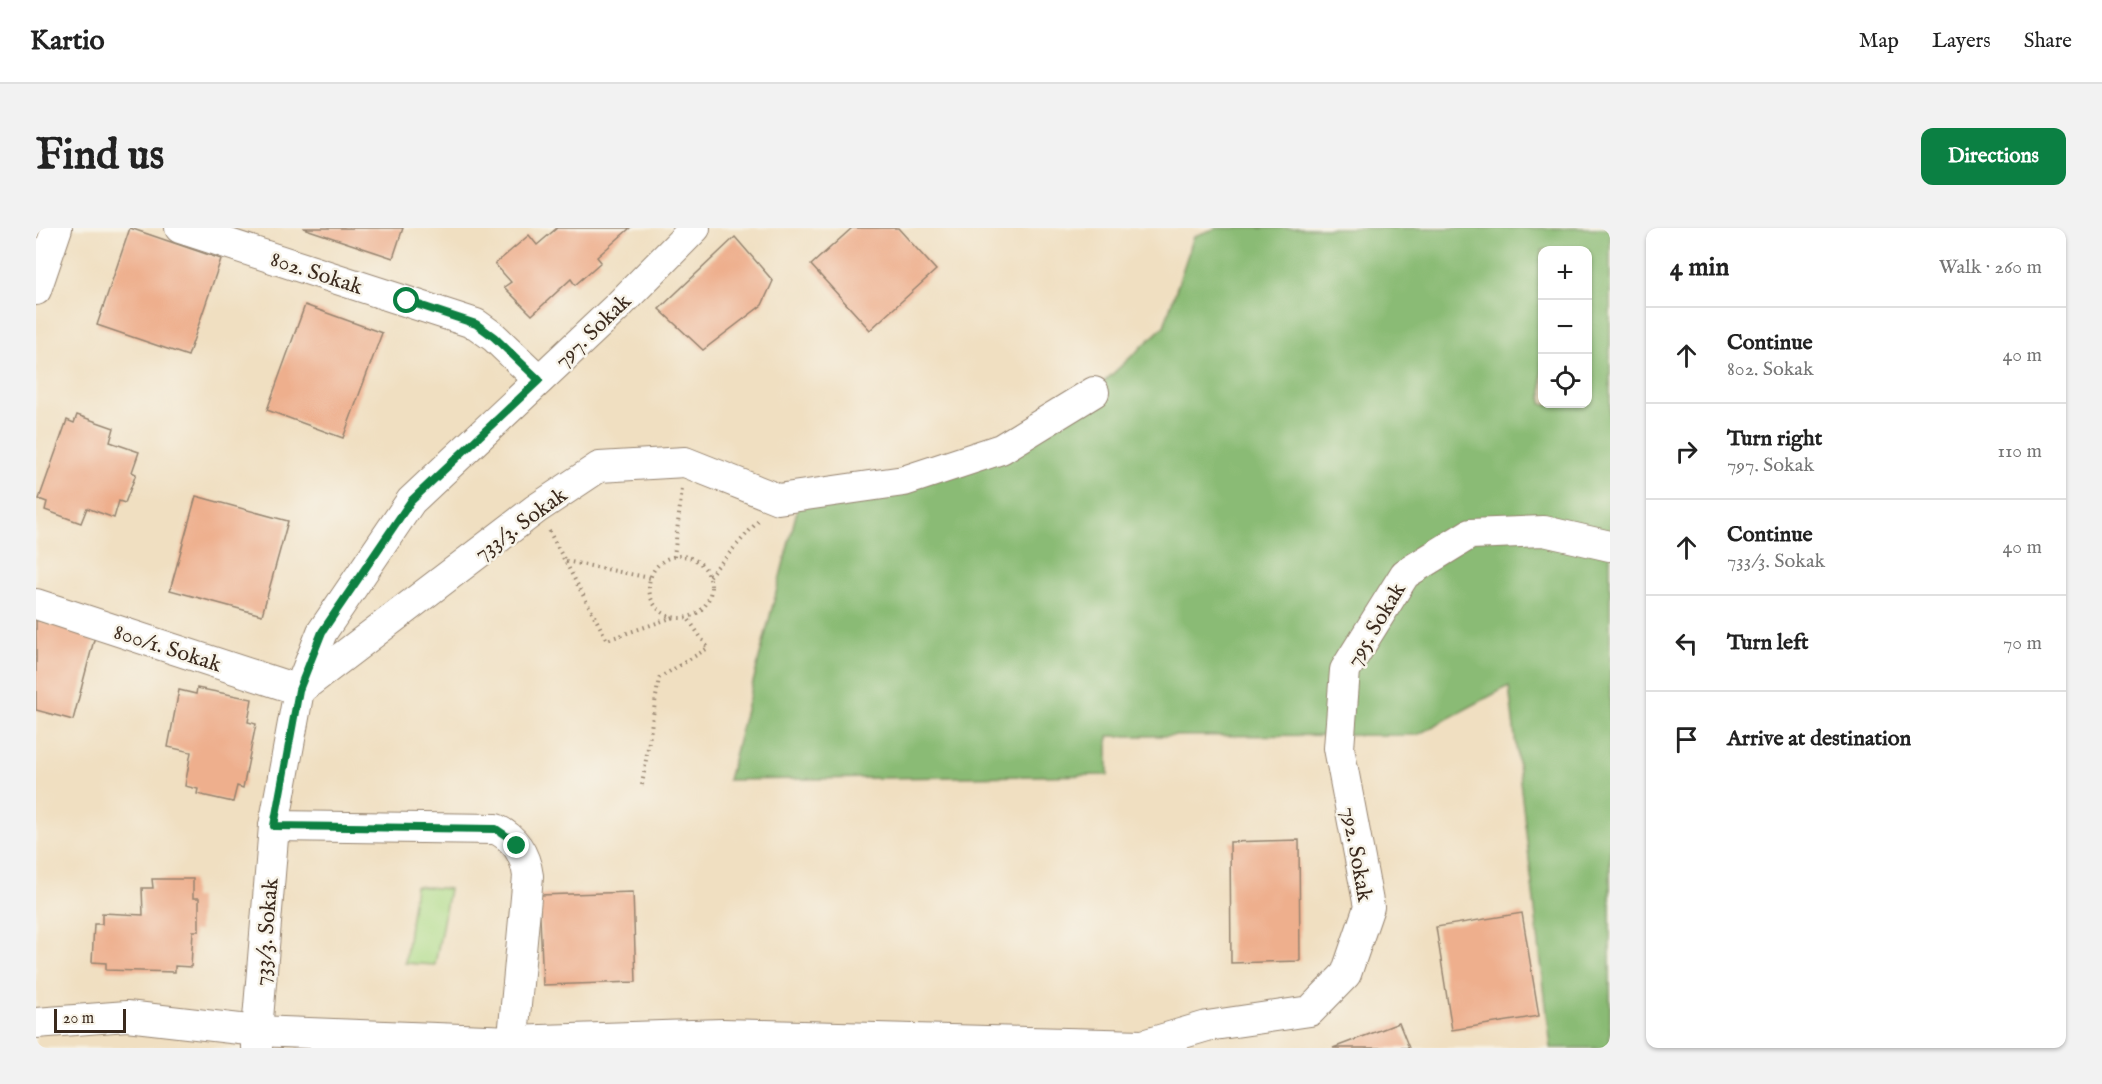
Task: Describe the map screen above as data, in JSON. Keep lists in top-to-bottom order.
{
  "streets": {
    "street": [
      "802. Sokak",
      "797. Sokak",
      "733/3. Sokak",
      "795. Sokak",
      "800/1. Sokak",
      "792. Sokak"
    ]
  },
  "crossings": [
    ["802. Sokak", "797. Sokak"],
    ["797. Sokak", "733/3. Sokak"],
    ["797. Sokak", "800/1. Sokak"],
    ["733/3. Sokak", "800/1. Sokak"],
    ["733/3. Sokak", "792. Sokak"],
    ["795. Sokak", "792. Sokak"]
  ],
  "scale_bar": "20 m",
  "page": {
    "header": "Kartio",
    "nav": ["Map", "Layers", "Share"],
    "buttons": "Directions",
    "title": "Find us",
    "heading": ["4 min", "Walk · 260 m"],
    "map_buttons": ["+", "−"],
    "list": [
      ["Continue", "802. Sokak", "40 m"],
      ["Turn right", "797. Sokak", "110 m"],
      ["Continue", "733/3. Sokak", "40 m"],
      ["Turn left", "70 m"],
      "Arrive at destination"
    ],
    "scale": "20 m"
  }
}
